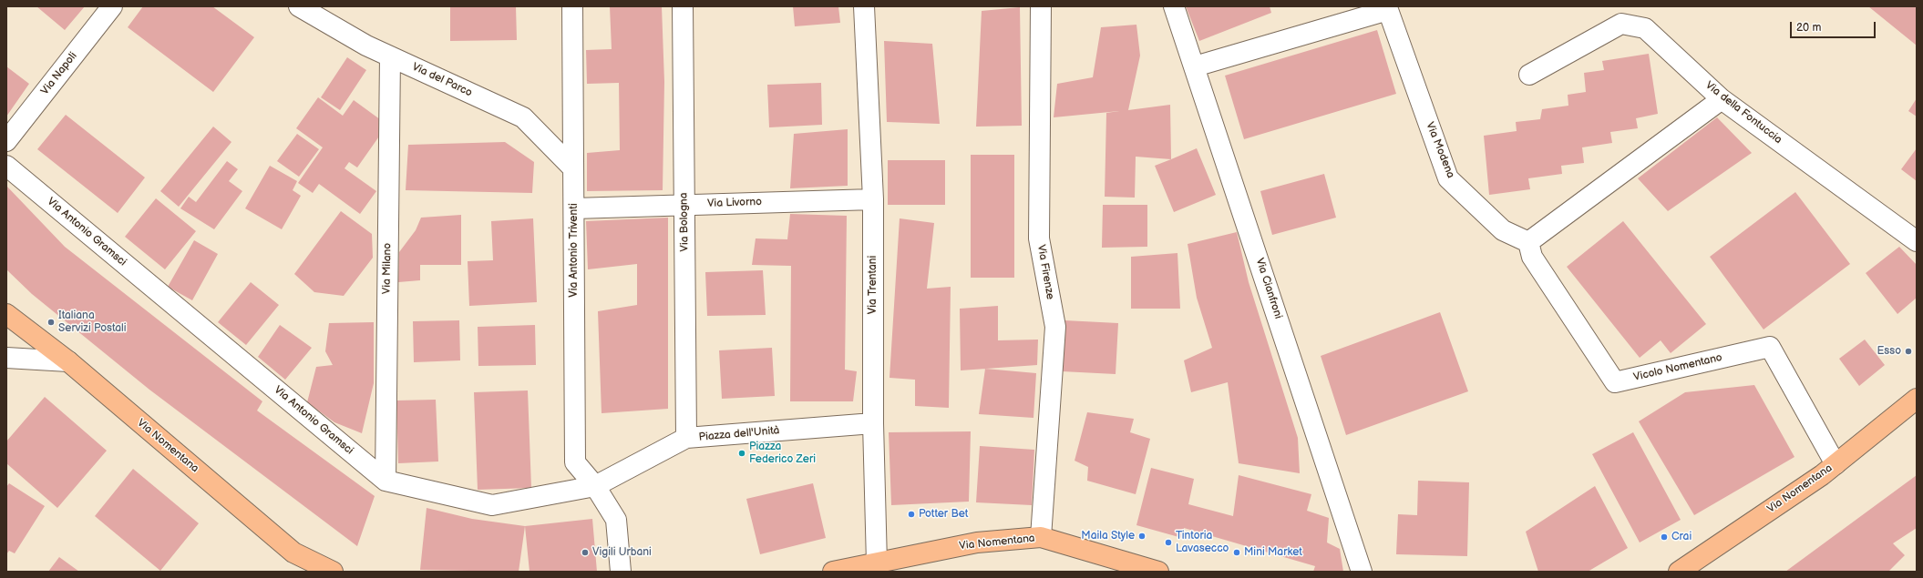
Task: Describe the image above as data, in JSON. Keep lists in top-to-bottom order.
{
  "streets": {
    "main road": ["Via Nomentana"],
    "street": [
      "Via Napoli",
      "Via del Parco",
      "Via della Fontuccia",
      "Via Modena",
      "Via Livorno",
      "Via Bologna",
      "Via Antonio Gramsci",
      "Via Antonio Triventi",
      "Via Milano",
      "Via Firenze",
      "Via Trentani",
      "Via Cianfroni",
      "Vicolo Nomentano",
      "Piazza dell'Unità"
    ]
  },
  "crossings": [
    ["Via del Parco", "Via Antonio Triventi"],
    ["Via del Parco", "Via Milano"],
    ["Via Modena", "Via Cianfroni"],
    ["Via Modena", "Vicolo Nomentano"],
    ["Via Livorno", "Via Bologna"],
    ["Via Livorno", "Via Antonio Triventi"],
    ["Via Livorno", "Via Trentani"],
    ["Via Bologna", "Piazza dell'Unità"],
    ["Via Antonio Gramsci", "Via Antonio Triventi"],
    ["Via Antonio Gramsci", "Via Milano"],
    ["Via Antonio Gramsci", "Piazza dell'Unità"],
    ["Via Antonio Triventi", "Piazza dell'Unità"],
    ["Via Firenze", "Via Nomentana"],
    ["Via Trentani", "Piazza dell'Unità"],
    ["Via Trentani", "Via Nomentana"],
    ["Vicolo Nomentano", "Via Nomentana"]
  ],
  "places": [
    "Italiana Servizi Postali",
    "Esso",
    "Piazza Federico Zeri",
    "Potter Bet",
    "Maila Style",
    "Crai",
    "Tintoria Lavasecco",
    "Vigili Urbani",
    "Mini Market"
  ],
  "scale_bar": "20 m"
}
